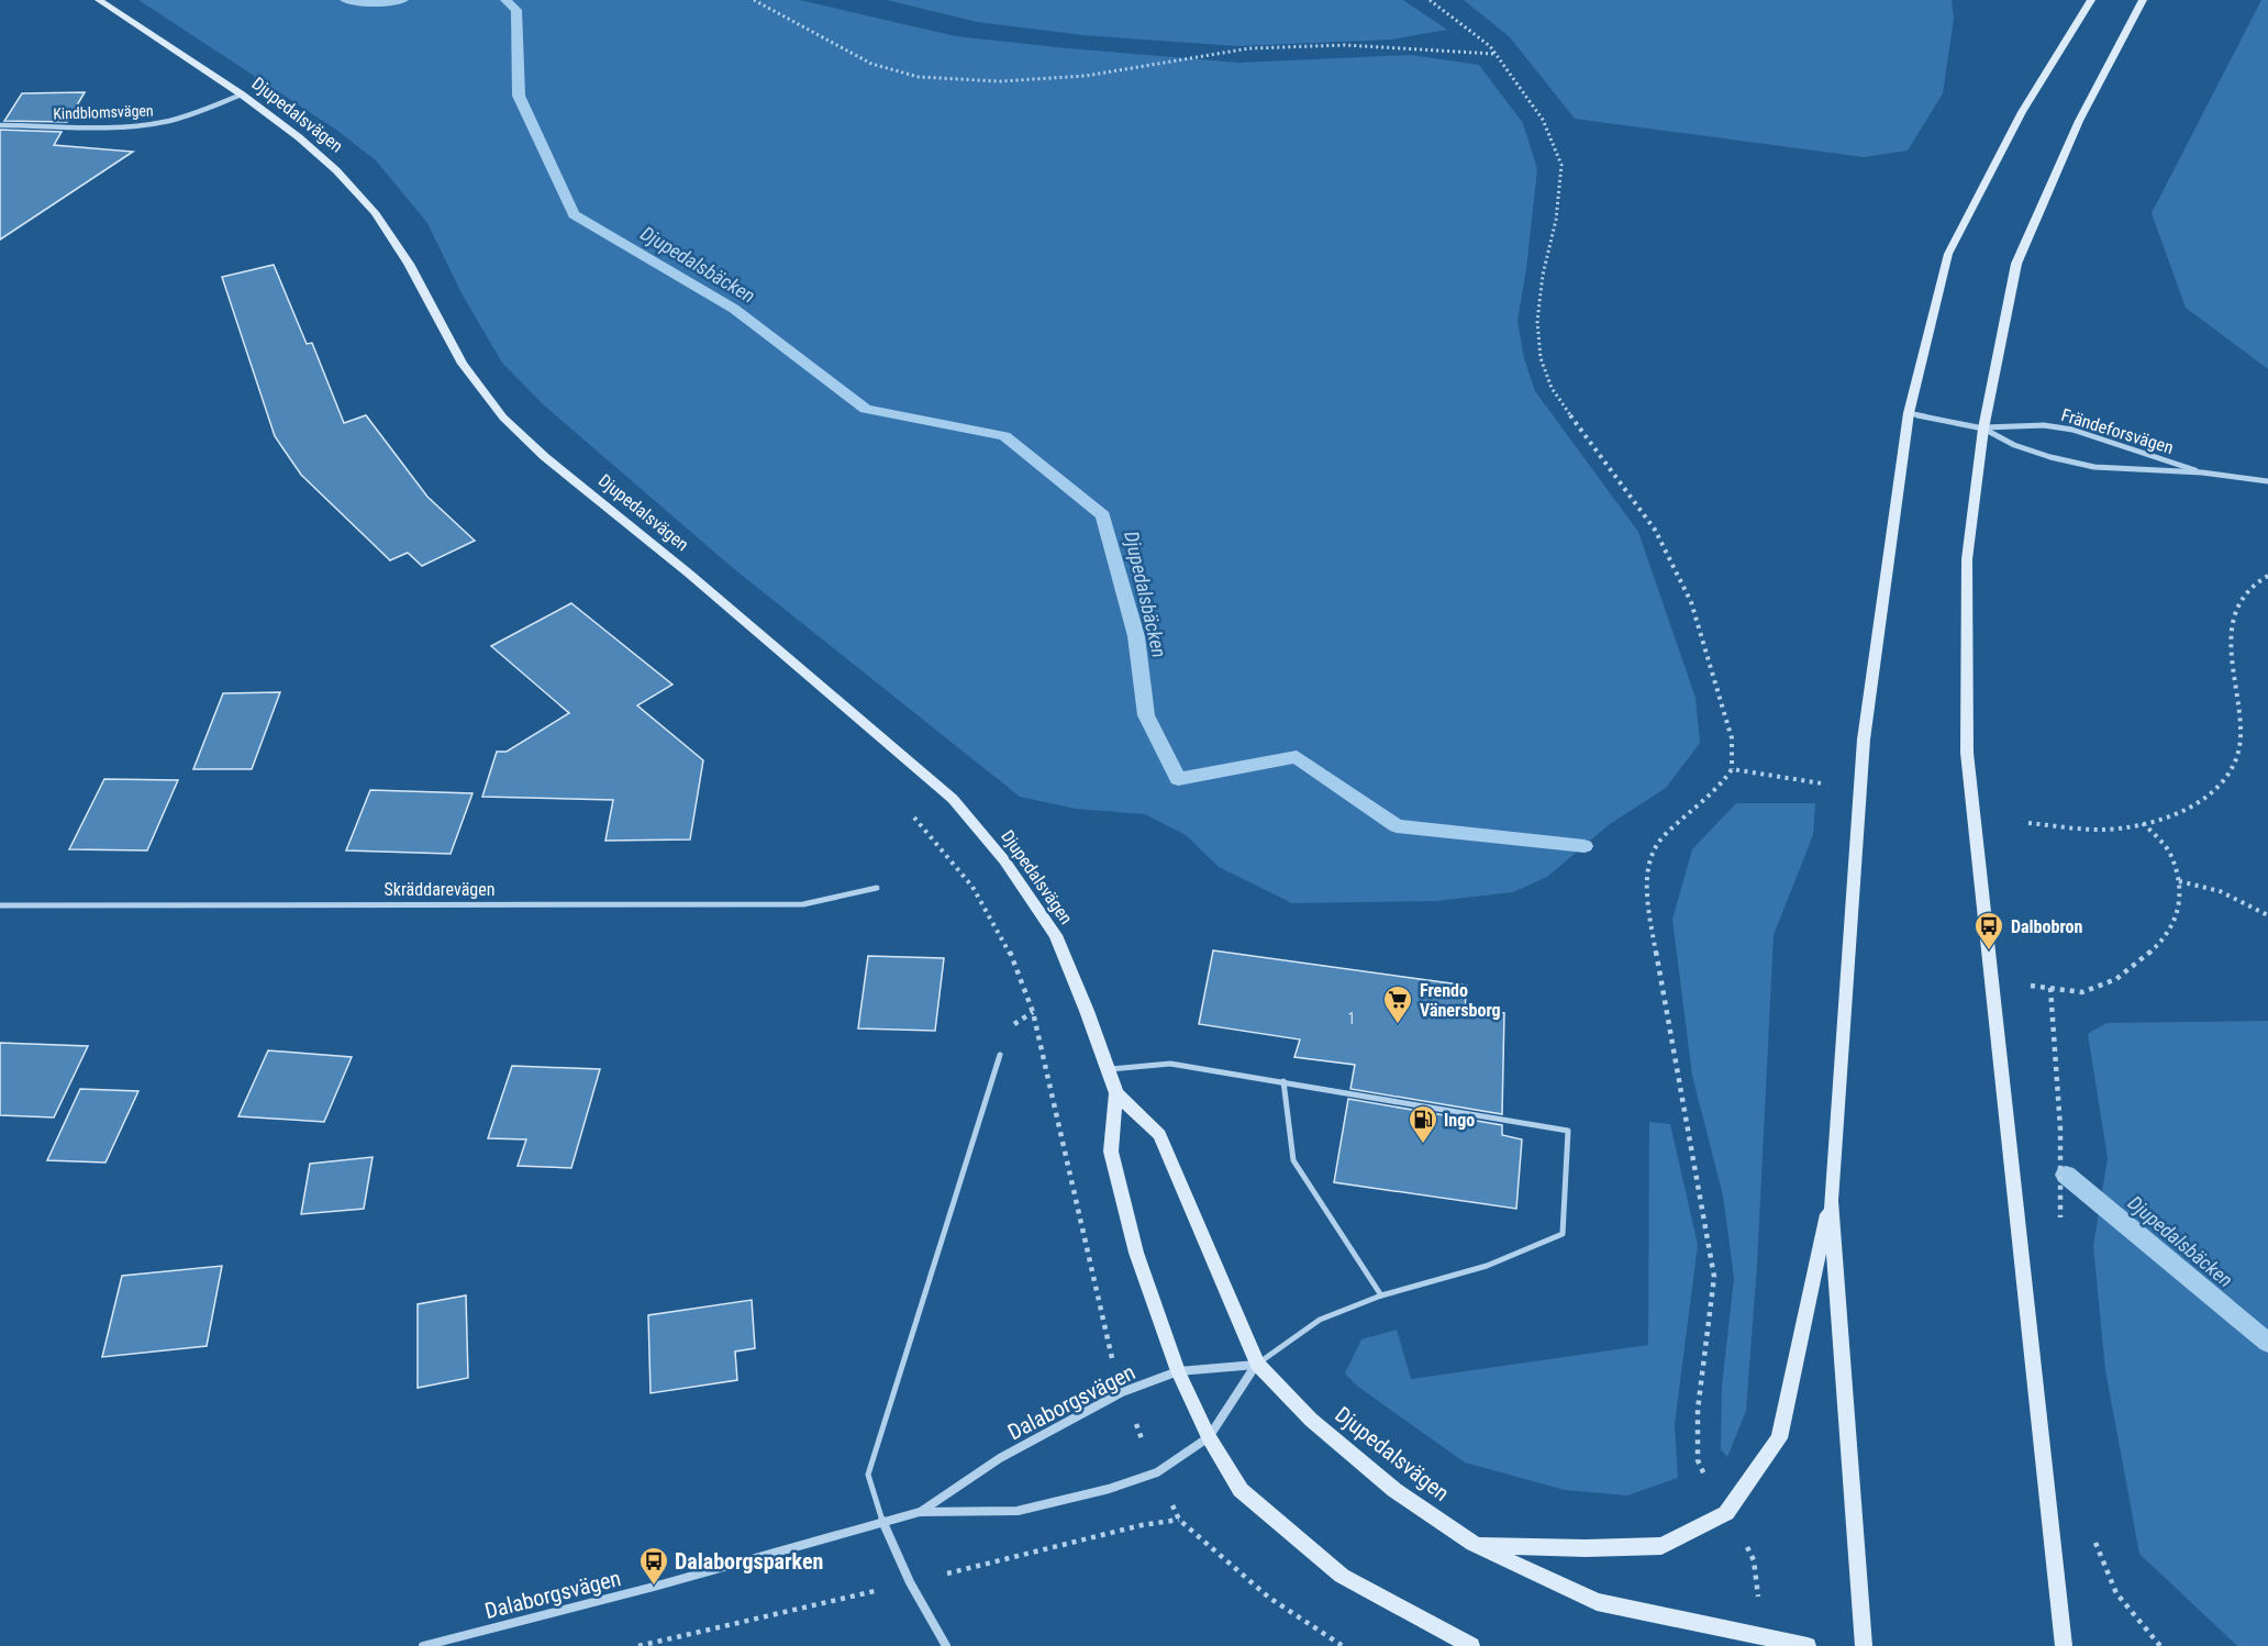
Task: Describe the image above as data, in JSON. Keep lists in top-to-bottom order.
{
  "streets": {
    "main road": ["Djupedalsvägen"],
    "street": [
      "Kindblomsvägen",
      "Frändeforsvägen",
      "Skräddarevägen",
      "Dalaborgsvägen"
    ]
  },
  "crossings": [
    ["Kindblomsvägen", "Djupedalsvägen"],
    ["Djupedalsvägen", "Dalaborgsvägen"]
  ],
  "water": ["Djupedalsbäcken"],
  "places": {
    "bus stop": ["Dalbobron", "Dalaborgsparken"],
    "supermarket": ["Frendo Vänersborg"],
    "fuel station": ["Ingo"]
  },
  "house_numbers": ["1"]
}
